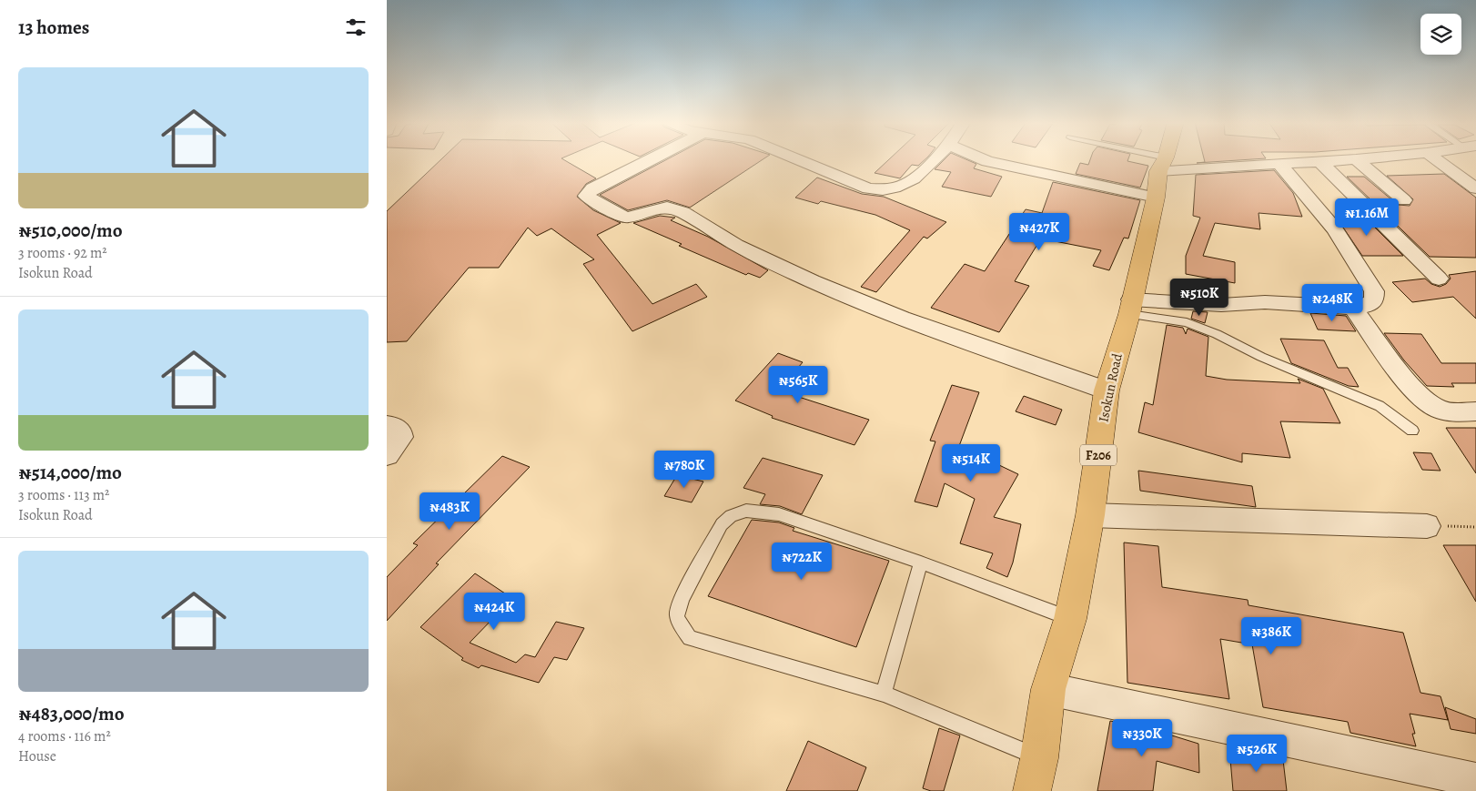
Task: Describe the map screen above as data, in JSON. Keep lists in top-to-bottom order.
{
  "streets": {
    "main road": ["Isokun Road", "F206"]
  },
  "page": {
    "heading": "13 homes",
    "list": [
      {
        "name": "₦510,000/mo",
        "note": "3 rooms · 92 m² · Isokun Road"
      },
      {
        "name": "₦514,000/mo",
        "note": "3 rooms · 113 m² · Isokun Road"
      },
      {
        "name": "₦483,000/mo",
        "note": "4 rooms · 116 m² · House"
      }
    ],
    "price": [
      "₦1.16M",
      "₦427K",
      "₦510K",
      "₦248K",
      "₦565K",
      "₦514K",
      "₦780K",
      "₦483K",
      "₦722K",
      "₦424K",
      "₦386K",
      "₦330K",
      "₦526K"
    ]
  }
}
